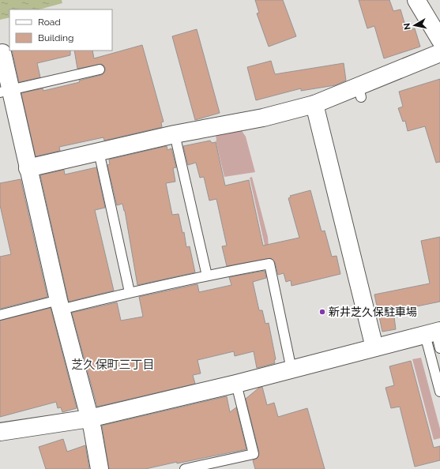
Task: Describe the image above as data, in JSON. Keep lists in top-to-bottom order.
{
  "districts": ["芝久保町三丁目"],
  "places": ["新井芝久保駐車場"],
  "legend": ["Road", "Building"],
  "north": "left"
}
